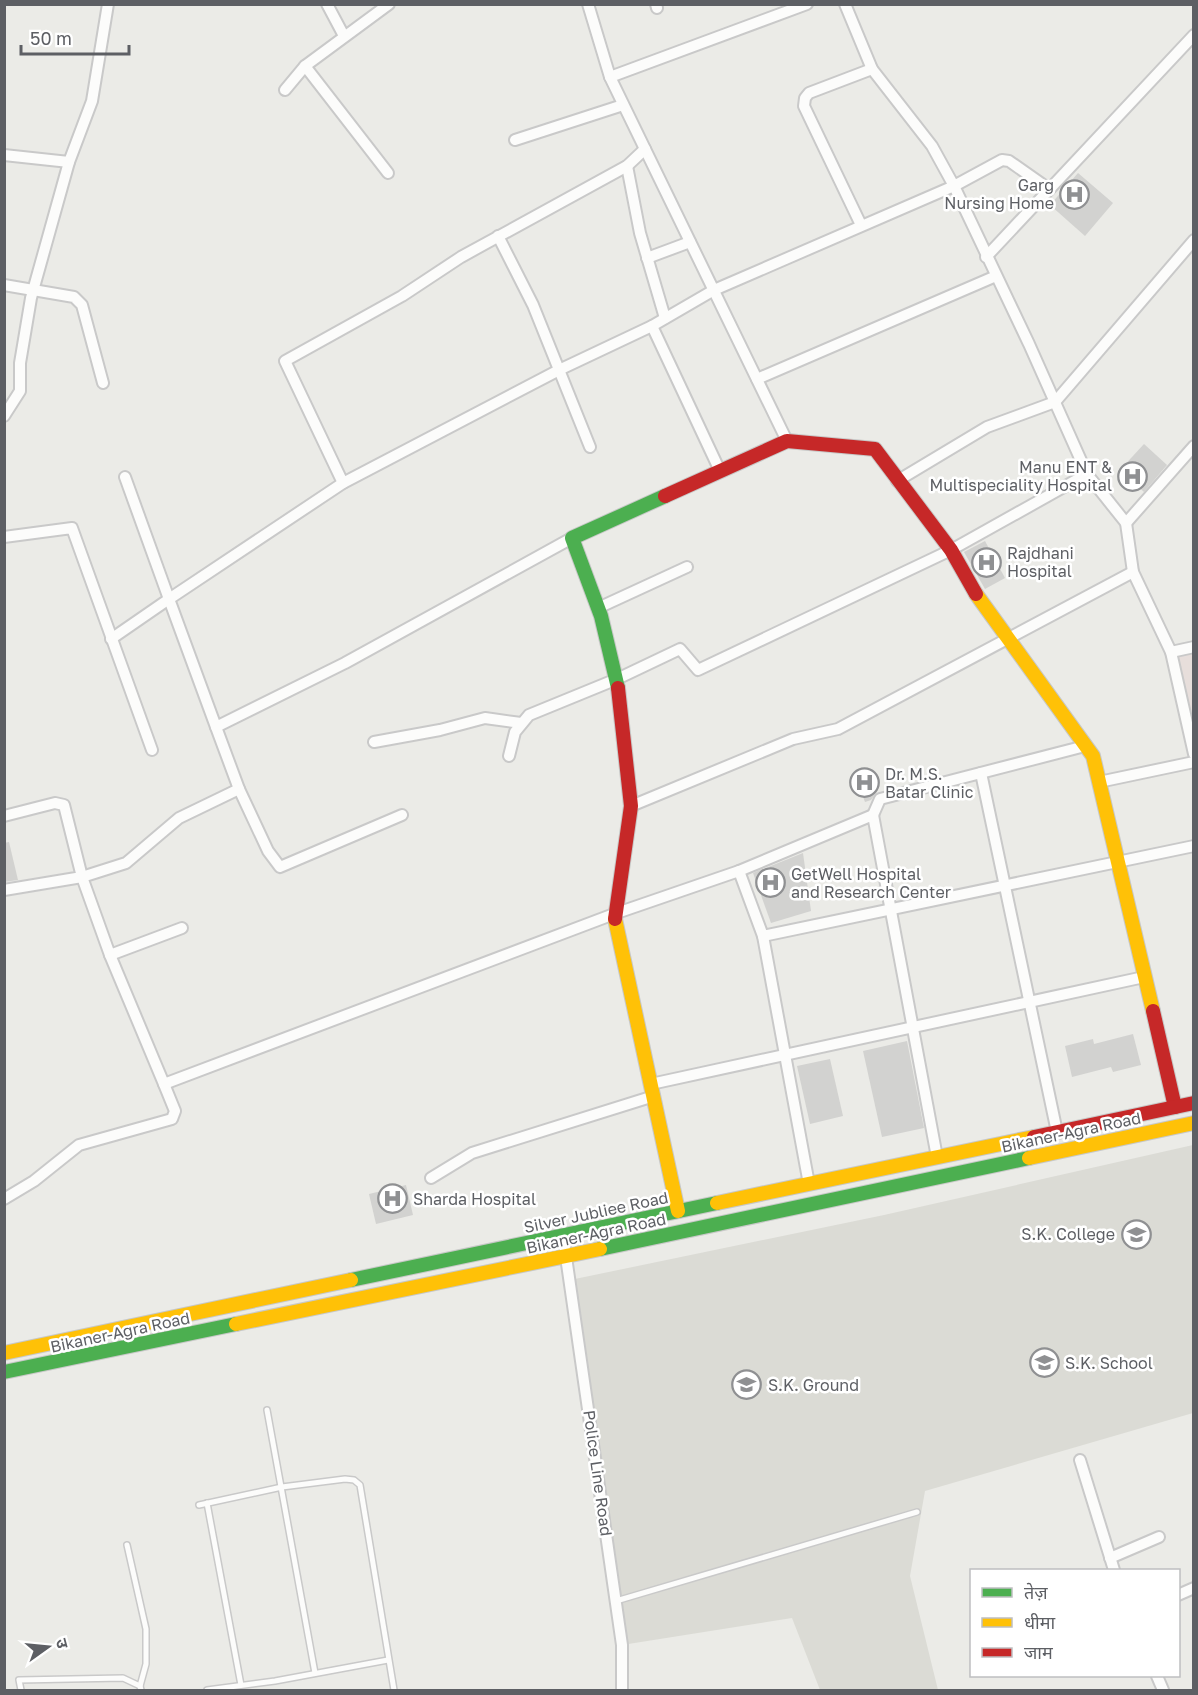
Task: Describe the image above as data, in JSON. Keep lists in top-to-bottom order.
{
  "streets": {
    "main road": ["Bikaner-Agra Road", "Silver Jubliee Road"],
    "street": ["Police Line Road"]
  },
  "crossings": [
    ["Bikaner-Agra Road", "Police Line Road"],
    ["Silver Jubliee Road", "Police Line Road"]
  ],
  "places": {
    "hospital": [
      "Garg Nursing Home",
      "Manu ENT & Multispeciality Hospital",
      "Rajdhani Hospital",
      "Dr. M.S. Batar Clinic",
      "GetWell Hospital and Research Center",
      "Sharda Hospital"
    ],
    "school or university": ["S.K. College", "S.K. School", "S.K. Ground"]
  },
  "legend": ["तेज़", "धीमा", "जाम"],
  "scale_bar": "50 m",
  "north": "right"
}
